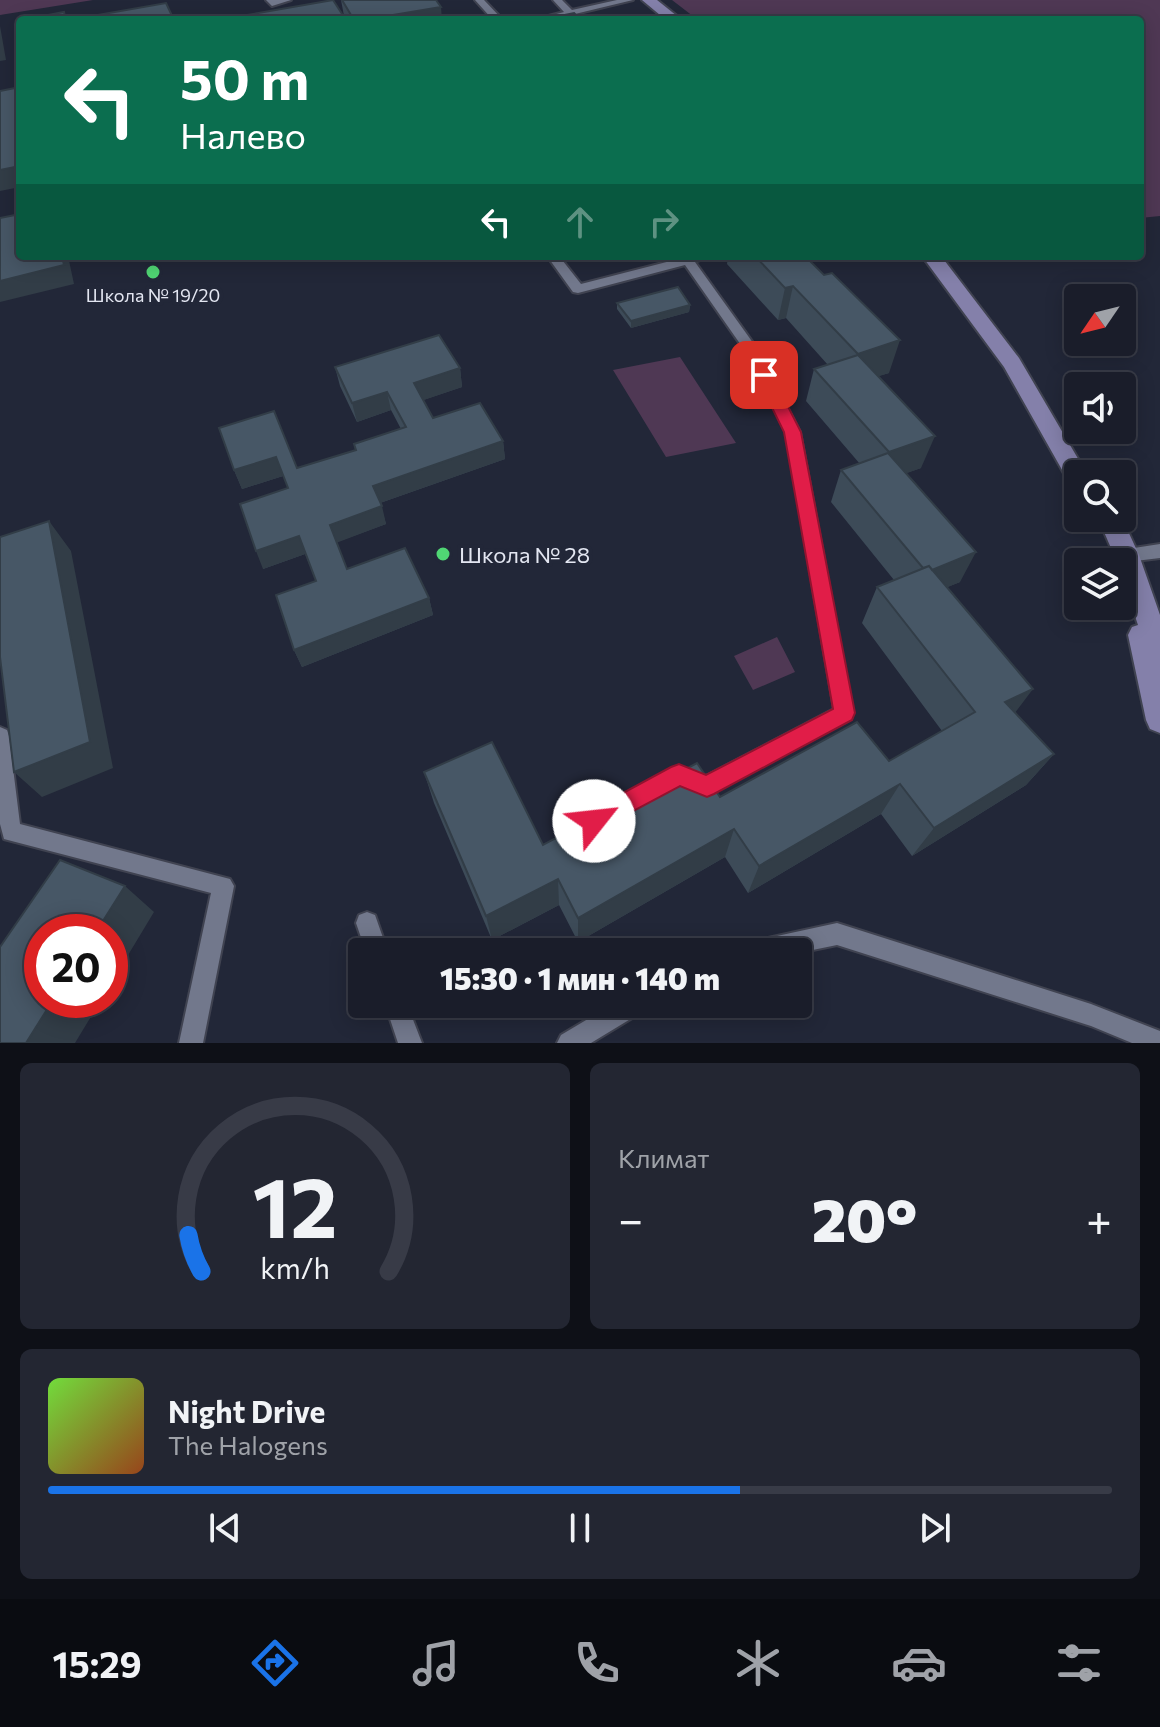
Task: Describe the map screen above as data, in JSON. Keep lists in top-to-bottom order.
{
  "places": ["Школа № 19/20", "Школа № 28"],
  "north": "bottom left",
  "page": {
    "turn": ["50 m", "Налево"],
    "limit": "20",
    "trip": "15:30 · 1 мин · 140 m",
    "tile": "Климат",
    "heat": ["−", "20°", "+"],
    "song": ["Night Drive", "The Halogens"],
    "tabs": "15:29",
    "gauge": ["12", "km/h"]
  }
}
